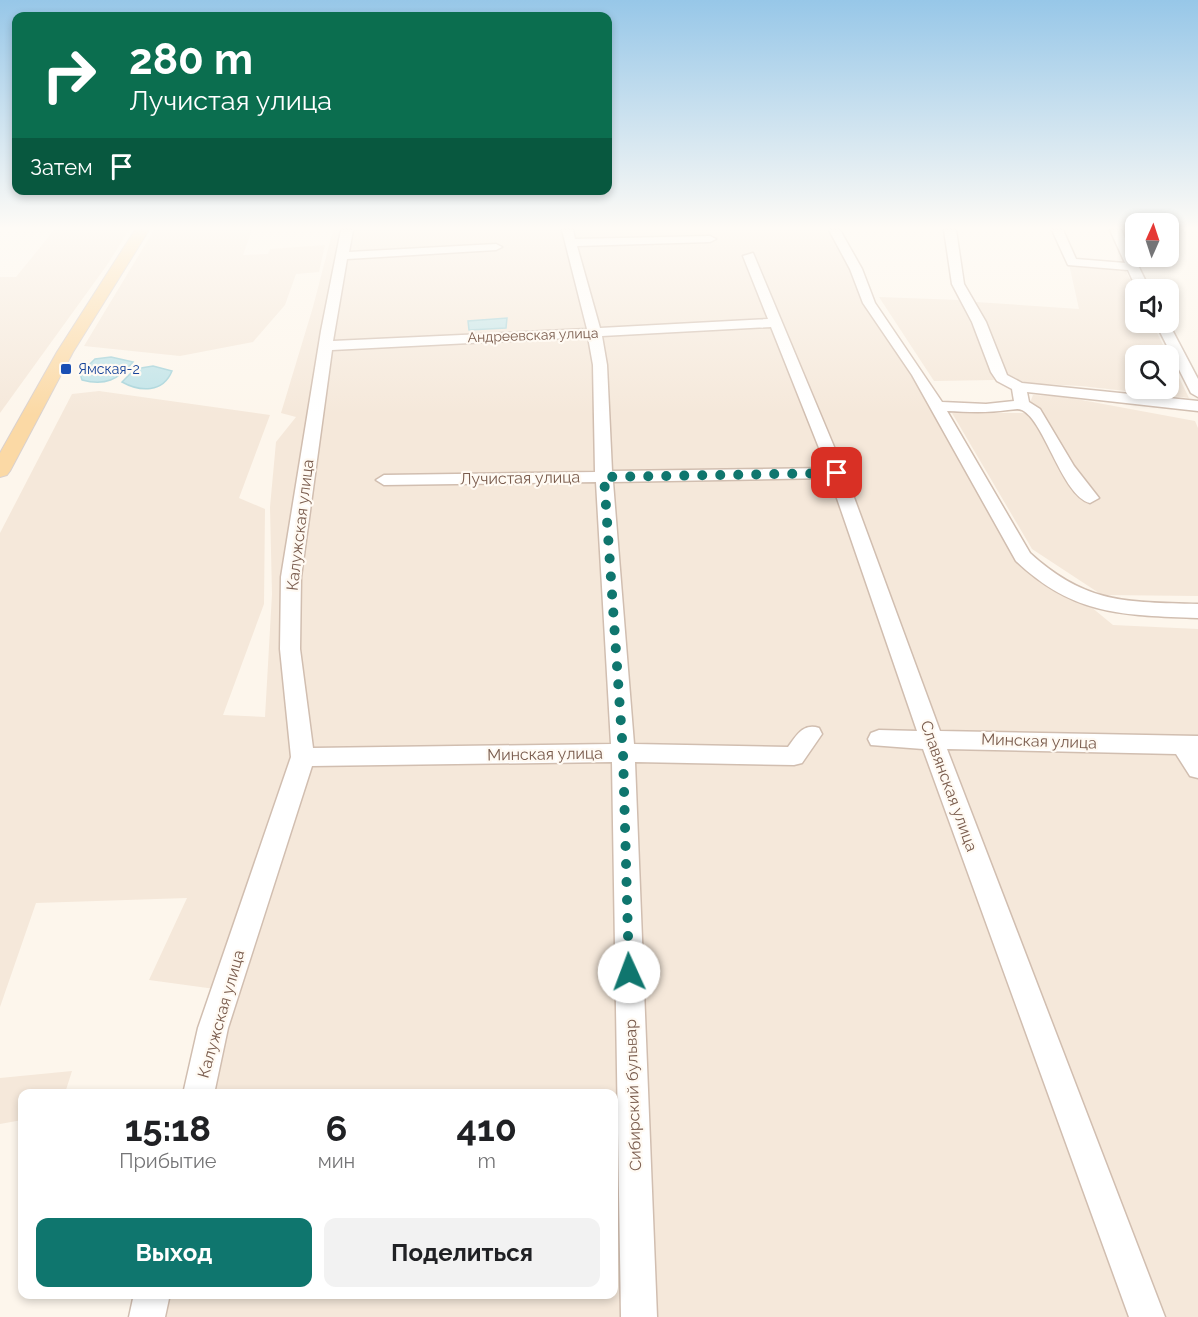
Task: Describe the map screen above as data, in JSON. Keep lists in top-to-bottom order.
{
  "streets": {
    "street": [
      "Андреевская улица",
      "Лучистая улица",
      "Калужская улица",
      "Минская улица",
      "Славянская улица",
      "Сибирский бульвар"
    ]
  },
  "crossings": [
    ["Андреевская улица", "Калужская улица"],
    ["Андреевская улица", "Славянская улица"],
    ["Андреевская улица", "Сибирский бульвар"],
    ["Лучистая улица", "Славянская улица"],
    ["Лучистая улица", "Сибирский бульвар"],
    ["Калужская улица", "Минская улица"],
    ["Минская улица", "Славянская улица"],
    ["Минская улица", "Сибирский бульвар"]
  ],
  "places": {
    "transit": ["Ямская-2"]
  },
  "north": "top",
  "page": {
    "turn": ["280 m", "Лучистая улица"],
    "then": "Затем",
    "eta": [
      "15:18",
      "Прибытие",
      "6",
      "мин",
      "410",
      "m"
    ],
    "buttons": ["Выход", "Поделиться"]
  }
}
